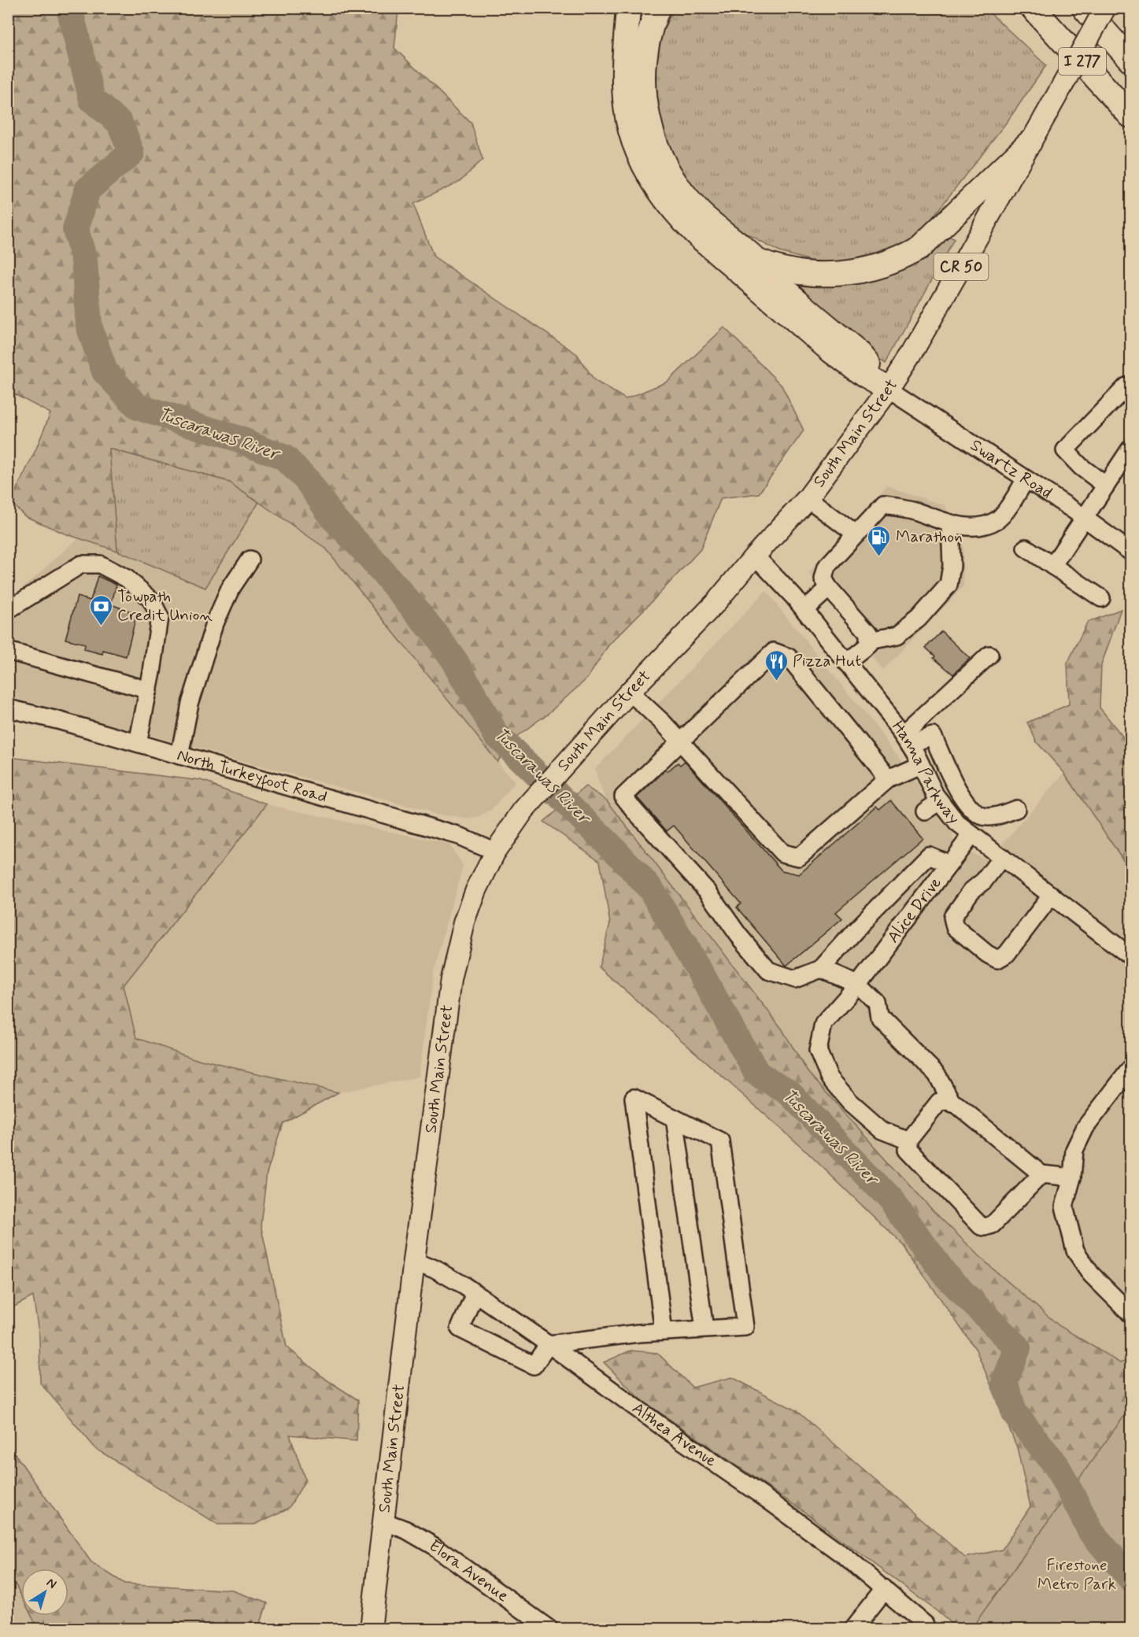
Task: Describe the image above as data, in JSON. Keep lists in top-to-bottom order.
{
  "streets": {
    "highway": ["I 277"],
    "main road": ["CR 50", "South Main Street"],
    "street": [
      "Swartz Road",
      "Hanna Parkway",
      "North Turkeyfoot Road",
      "Alice Drive",
      "Althea Avenue",
      "Elora Avenue"
    ]
  },
  "crossings": [
    ["South Main Street", "Swartz Road"],
    ["South Main Street", "Hanna Parkway"],
    ["South Main Street", "North Turkeyfoot Road"],
    ["South Main Street", "Althea Avenue"],
    ["South Main Street", "Elora Avenue"],
    ["Hanna Parkway", "Alice Drive"]
  ],
  "water": ["Tuscarawas River"],
  "parks": ["Firestone Metro Park"],
  "places": {
    "fuel station": ["Marathon"],
    "bank": ["Towpath Credit Union"],
    "restaurant": ["Pizza Hut"]
  },
  "north": "top right"
}
